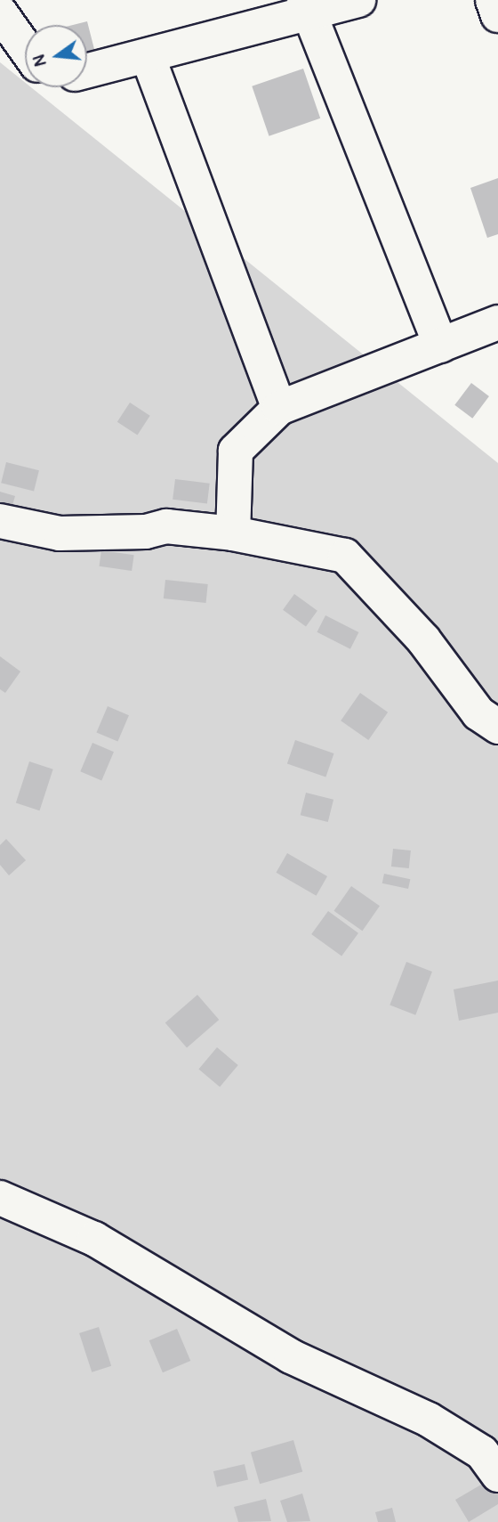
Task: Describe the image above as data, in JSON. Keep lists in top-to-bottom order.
{
  "north": "left"
}
